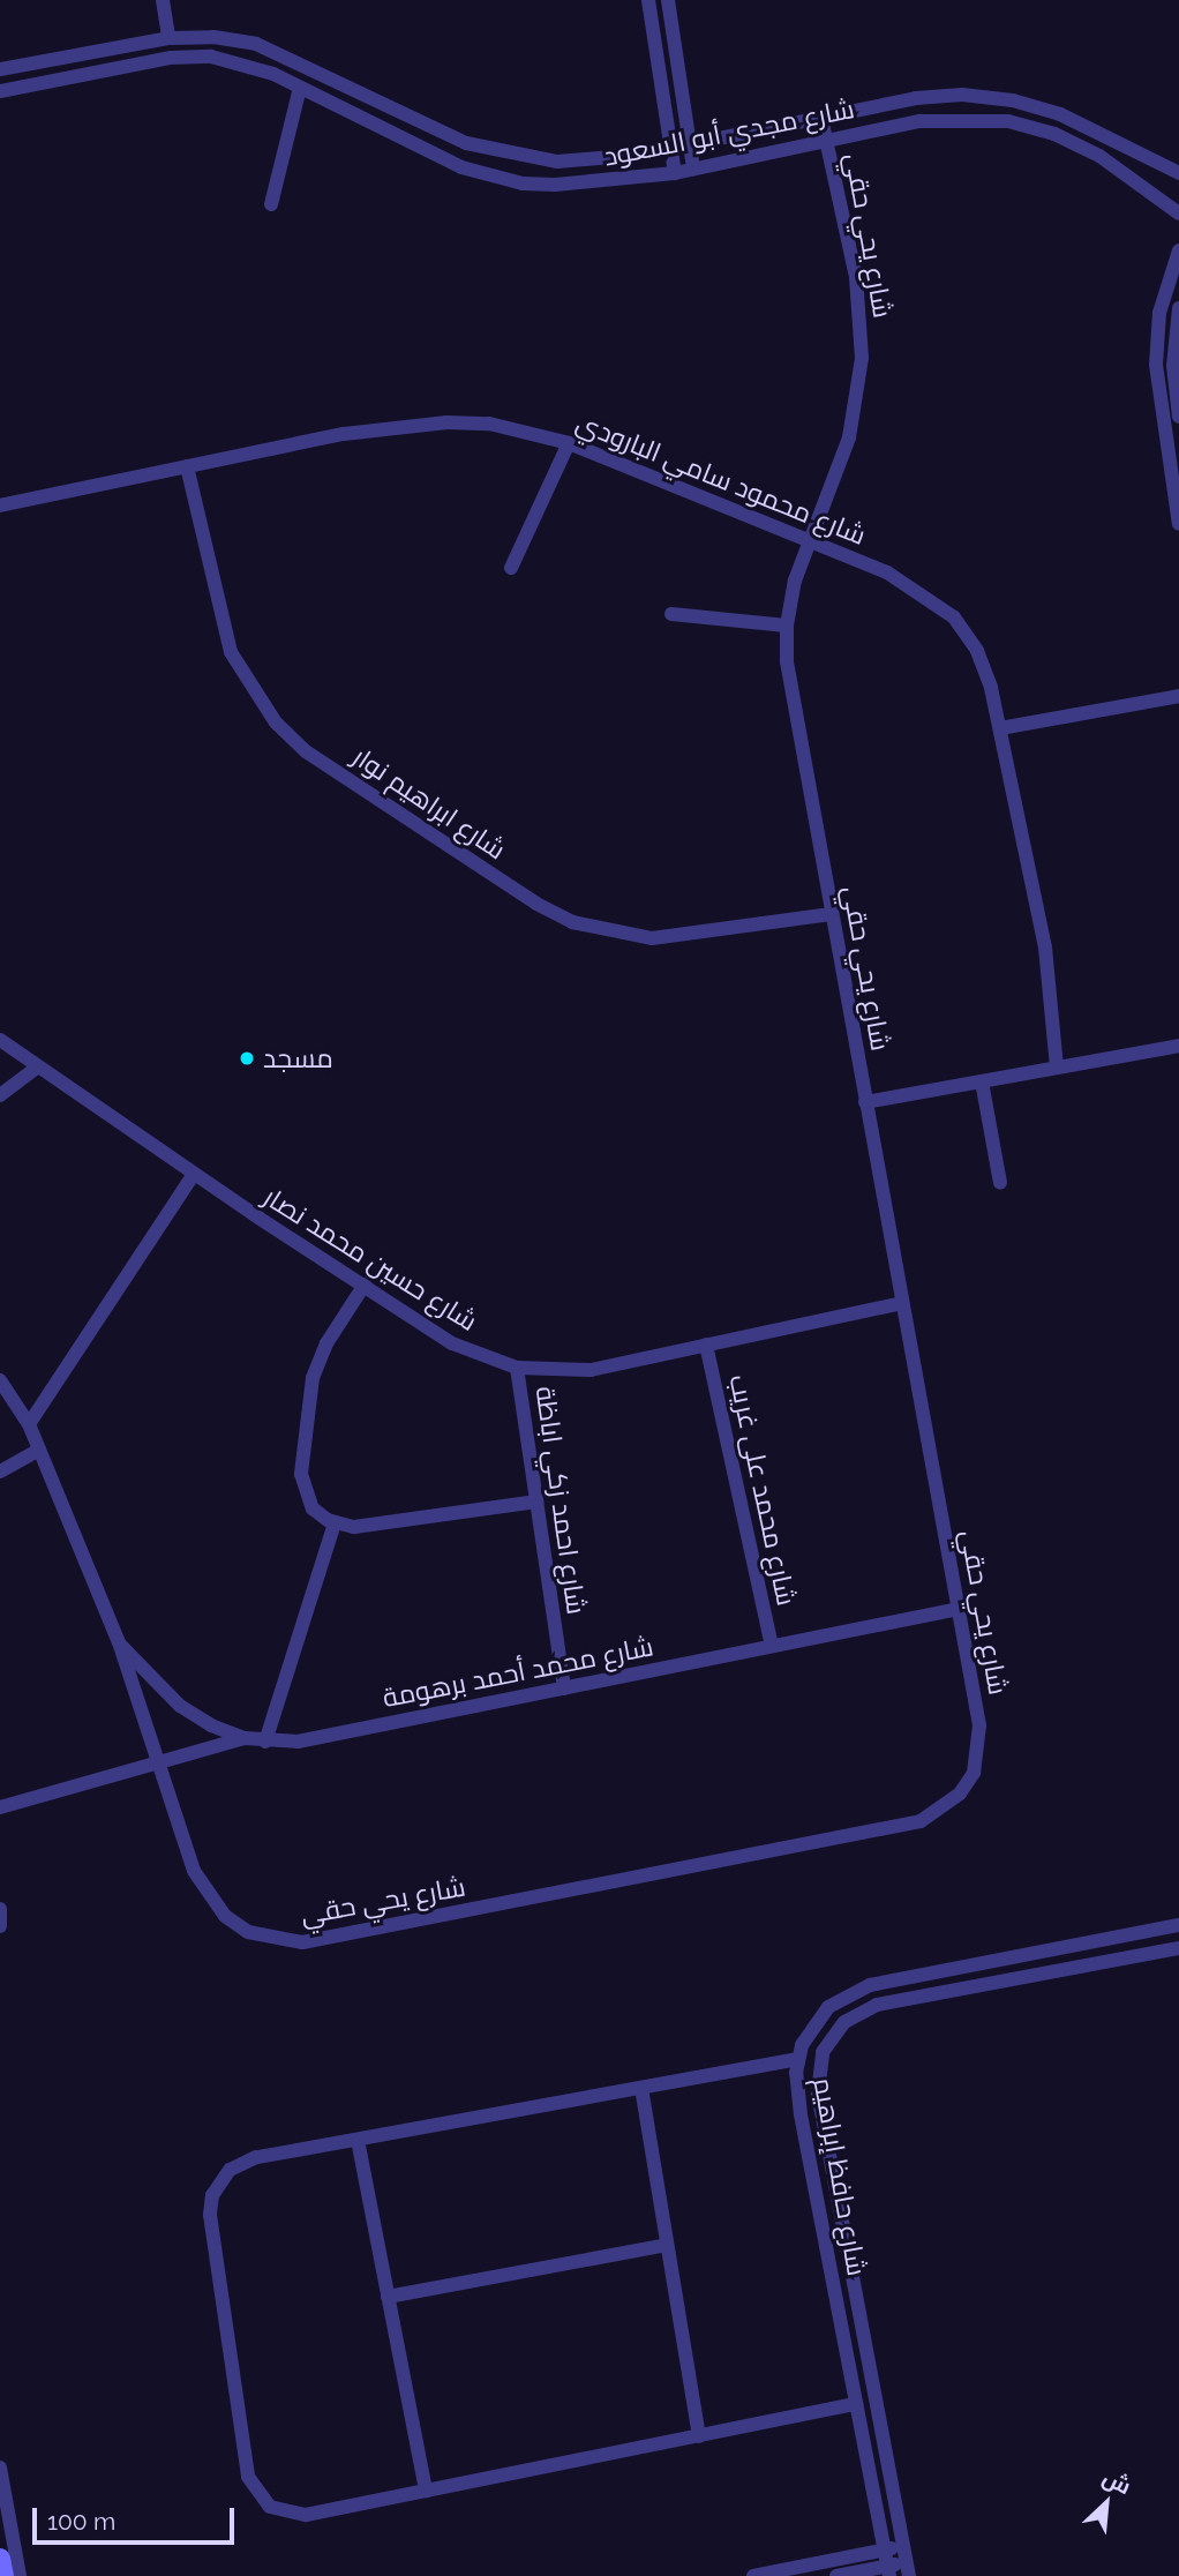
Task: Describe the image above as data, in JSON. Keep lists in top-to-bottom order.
{
  "streets": {
    "street": [
      "شارع مجدي أبو السعود",
      "شارع يحي حقي",
      "شارع محمود سامي البارودي",
      "شارع ابراهيم نوار",
      "شارع حسين محمد نصار",
      "شارع محمد على غريب",
      "شارع احمد زكي اباظة",
      "شارع محمد أحمد برهومة",
      "شارع حافظ إبراهيم"
    ]
  },
  "crossings": [
    ["شارع مجدي أبو السعود", "شارع يحي حقي"],
    ["شارع يحي حقي", "شارع محمود سامي البارودي"],
    ["شارع يحي حقي", "شارع ابراهيم نوار"],
    ["شارع يحي حقي", "شارع حسين محمد نصار"],
    ["شارع يحي حقي", "شارع محمد أحمد برهومة"],
    ["شارع محمود سامي البارودي", "شارع ابراهيم نوار"],
    ["شارع حسين محمد نصار", "شارع محمد على غريب"],
    ["شارع حسين محمد نصار", "شارع احمد زكي اباظة"],
    ["شارع محمد على غريب", "شارع محمد أحمد برهومة"],
    ["شارع احمد زكي اباظة", "شارع محمد أحمد برهومة"]
  ],
  "places": ["مسجد"],
  "scale_bar": "100 m",
  "north": "top right"
}
